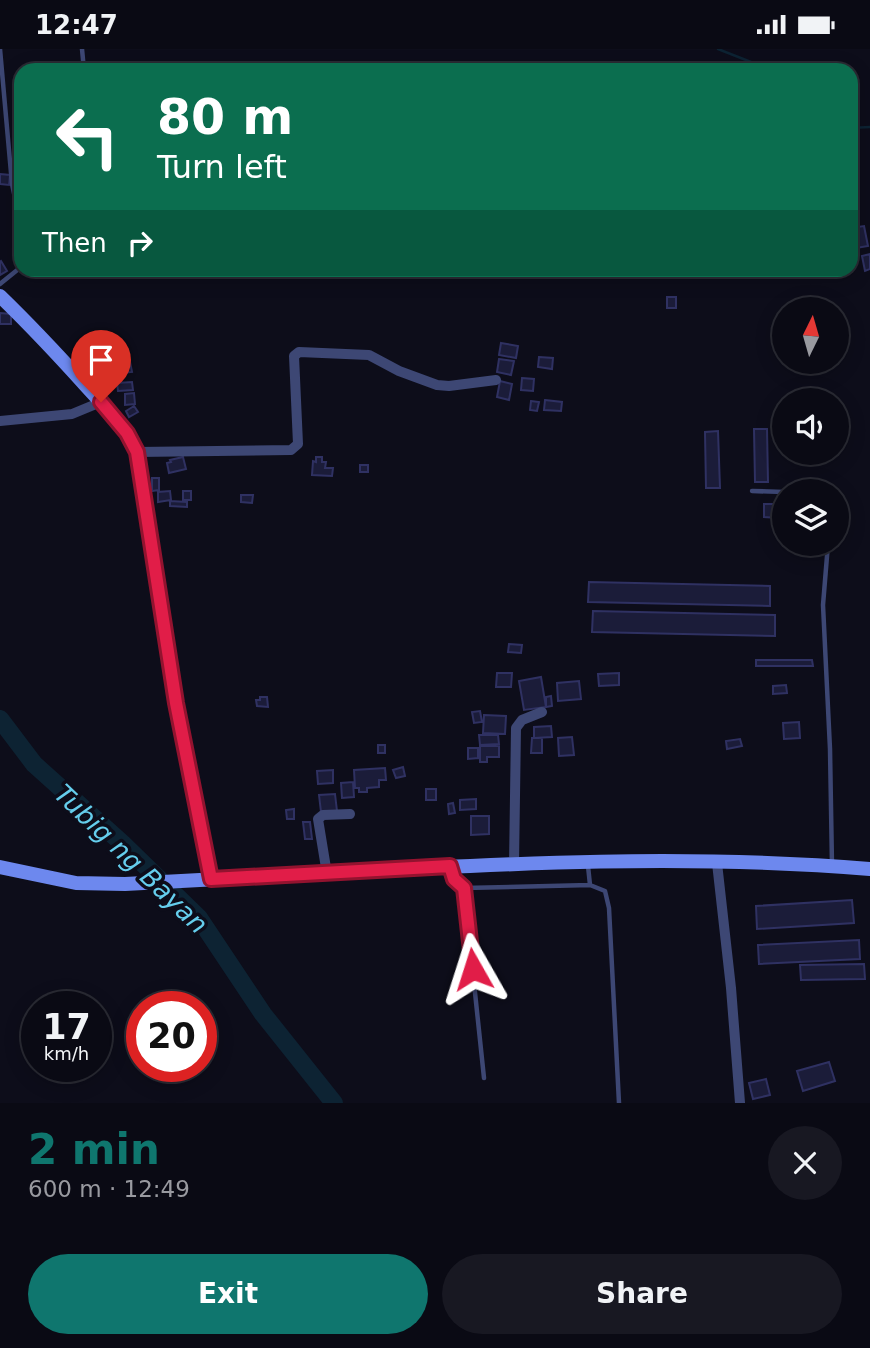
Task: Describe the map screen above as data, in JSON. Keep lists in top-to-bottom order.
{
  "water": ["Tubig ng Bayan"],
  "north": "top",
  "page": {
    "status": "12:47",
    "turn": ["80 m", "Turn left"],
    "then": "Then",
    "speed": "17 km/h",
    "limit": "20",
    "heading": ["2 min", "600 m · 12:49"],
    "buttons": ["Exit", "Share"]
  }
}
